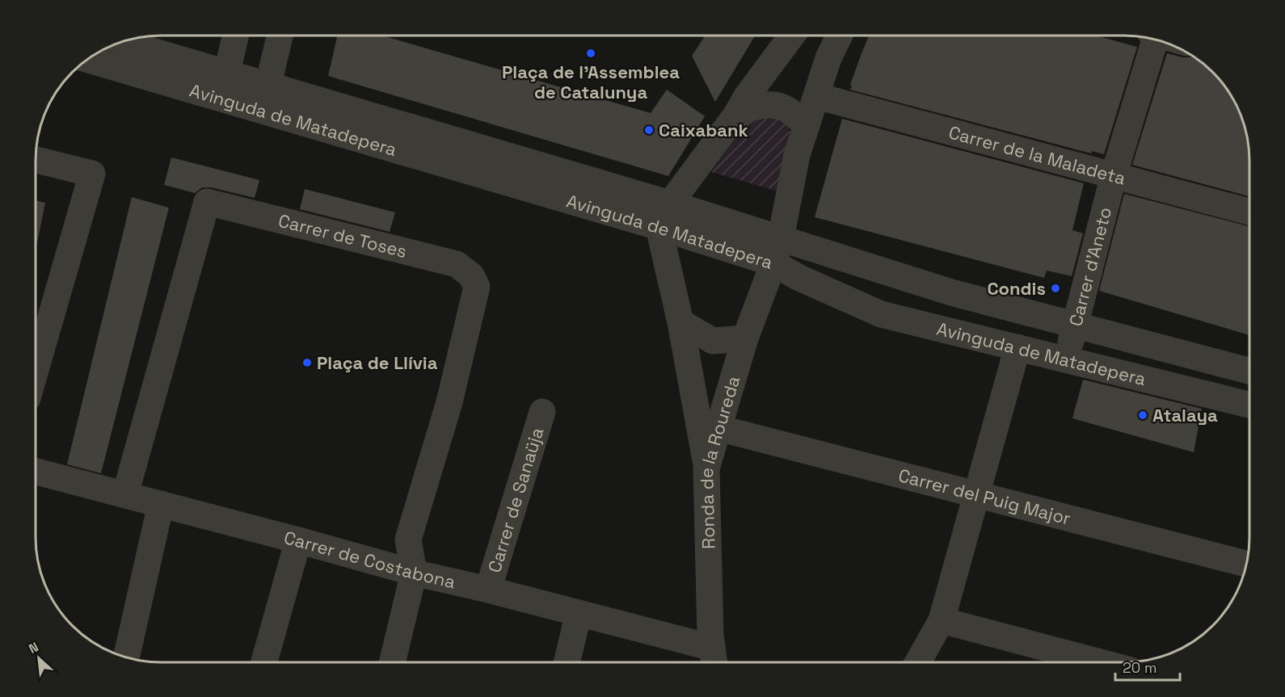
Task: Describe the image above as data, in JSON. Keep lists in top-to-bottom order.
{
  "streets": {
    "street": [
      "Avinguda de Matadepera",
      "Carrer de la Maladeta",
      "Carrer de Toses",
      "Carrer d'Aneto",
      "Ronda de la Roureda",
      "Carrer del Puig Major",
      "Carrer de Sanaüja",
      "Carrer de Costabona"
    ]
  },
  "crossings": [
    ["Avinguda de Matadepera", "Carrer d'Aneto"],
    ["Avinguda de Matadepera", "Ronda de la Roureda"],
    ["Carrer de la Maladeta", "Carrer d'Aneto"],
    ["Carrer de la Maladeta", "Ronda de la Roureda"],
    ["Carrer de Toses", "Carrer de Costabona"],
    ["Ronda de la Roureda", "Carrer del Puig Major"],
    ["Ronda de la Roureda", "Carrer de Costabona"],
    ["Carrer de Sanaüja", "Carrer de Costabona"]
  ],
  "places": [
    "Plaça de l'Assemblea de Catalunya",
    "Caixabank",
    "Condis",
    "Plaça de Llívia",
    "Atalaya"
  ],
  "scale_bar": "20 m",
  "north": "top left"
}
